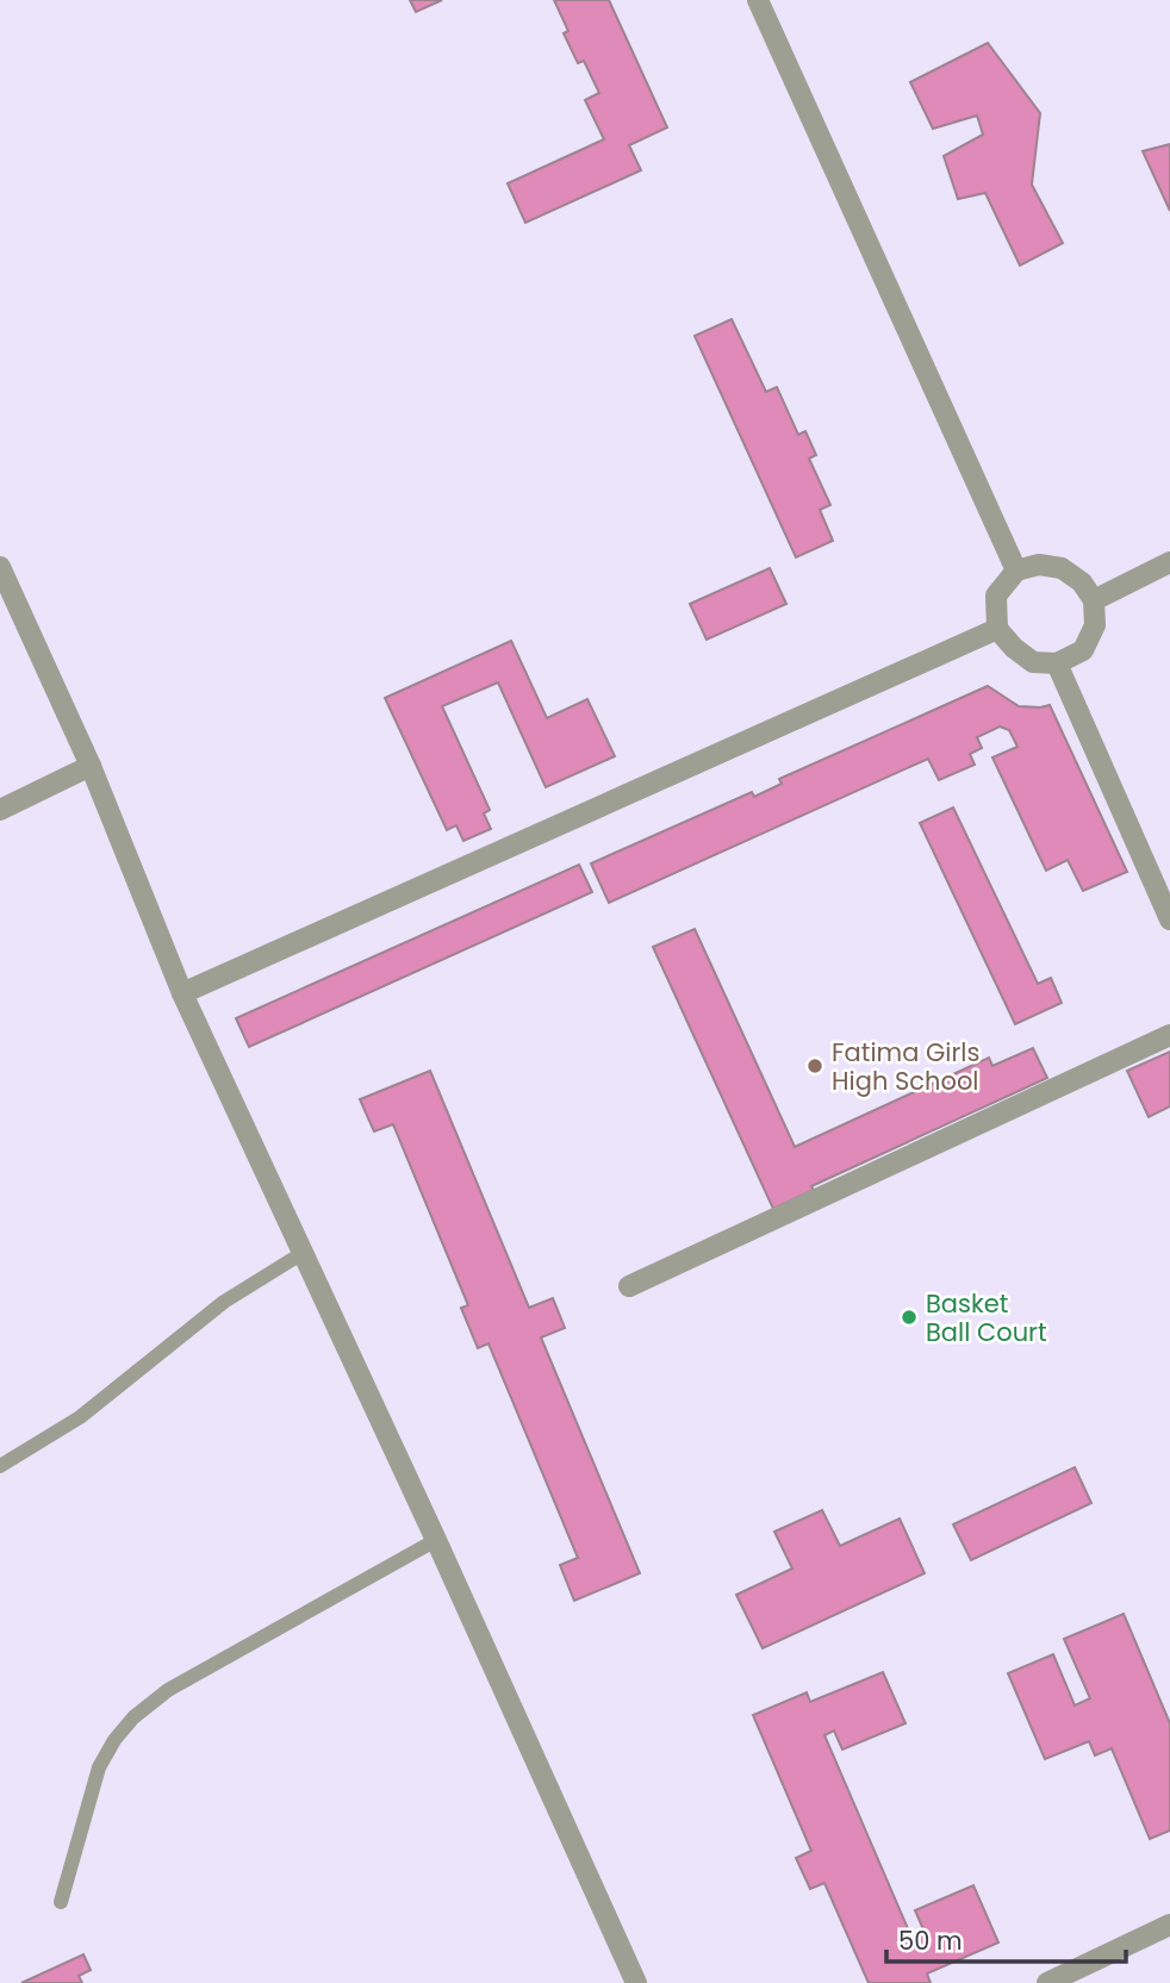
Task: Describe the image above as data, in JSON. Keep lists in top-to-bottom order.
{
  "places": ["Fatima Girls High School", "Basket Ball Court"],
  "scale_bar": "50 m"
}
